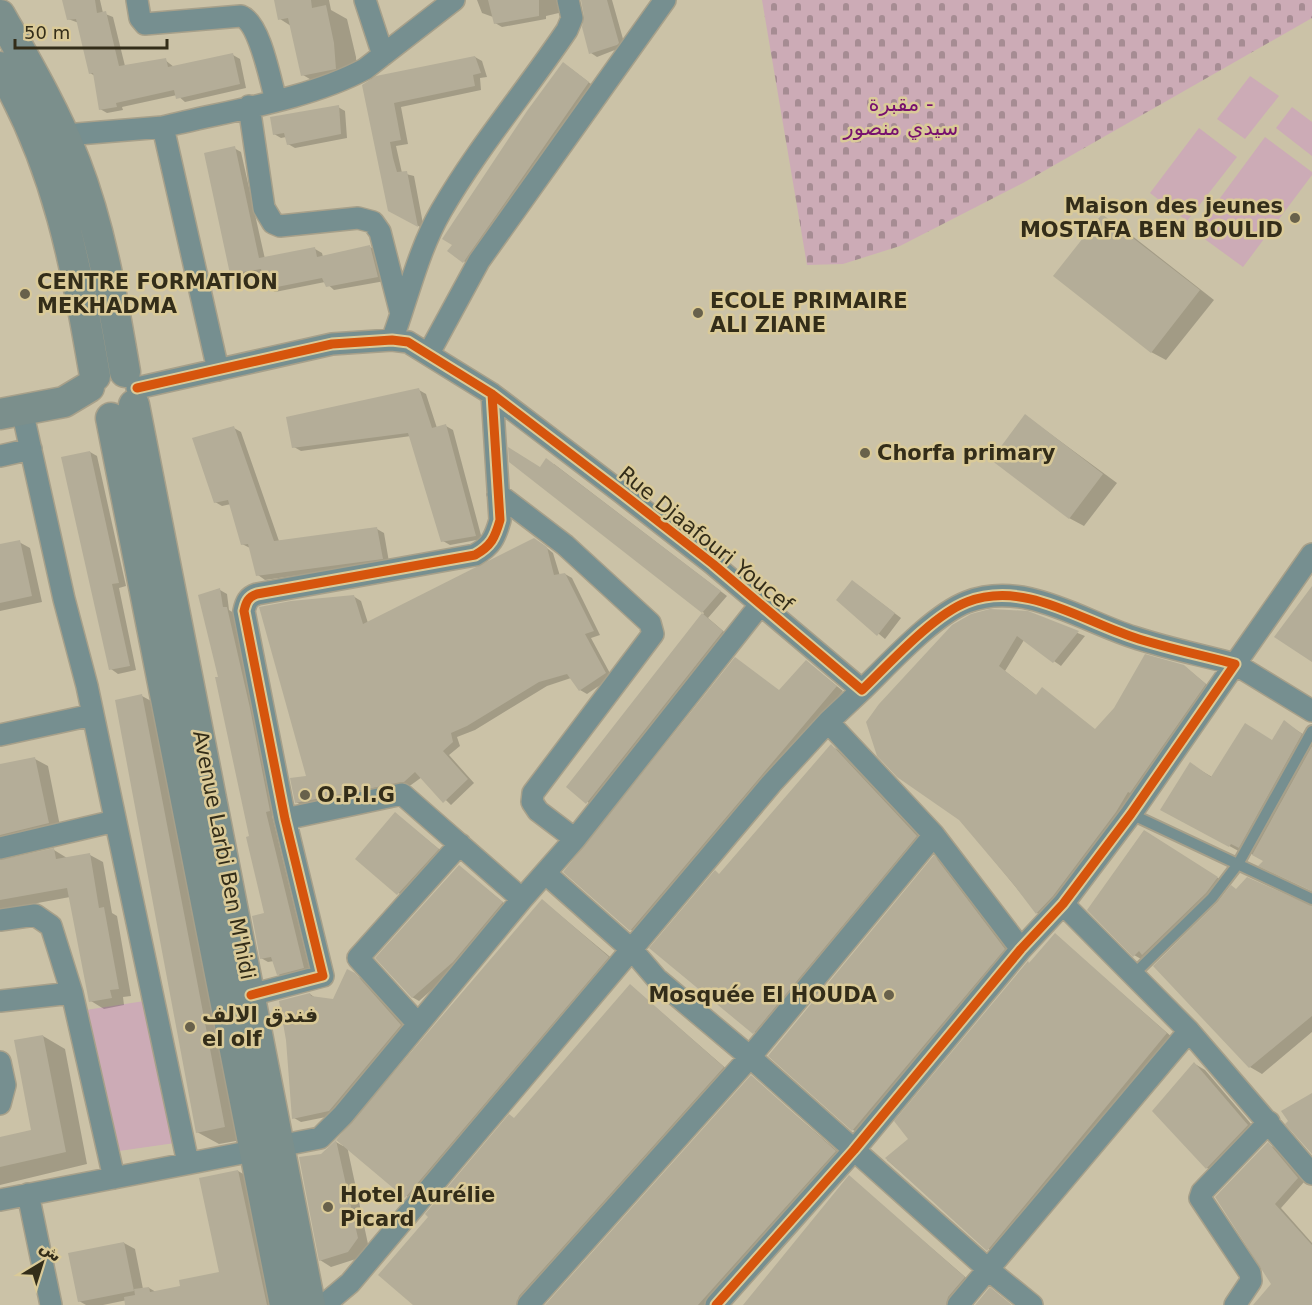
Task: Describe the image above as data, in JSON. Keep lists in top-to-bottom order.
{
  "streets": {
    "main road": ["Avenue Larbi Ben M'hidi"],
    "street": ["Rue Djaafouri Youcef"]
  },
  "crossings": [
    ["Rue Djaafouri Youcef", "Avenue Larbi Ben M'hidi"]
  ],
  "parks": ["مقبرة - سيدي منصور"],
  "places": [
    "Maison des jeunes MOSTAFA BEN BOULID",
    "CENTRE FORMATION MEKHADMA",
    "ECOLE PRIMAIRE ALI ZIANE",
    "Chorfa primary",
    "O.P.I.G",
    "Mosquée El HOUDA",
    "فندق الالف el olf",
    "Hotel Aurélie Picard"
  ],
  "scale_bar": "50 m",
  "north": "top right"
}
